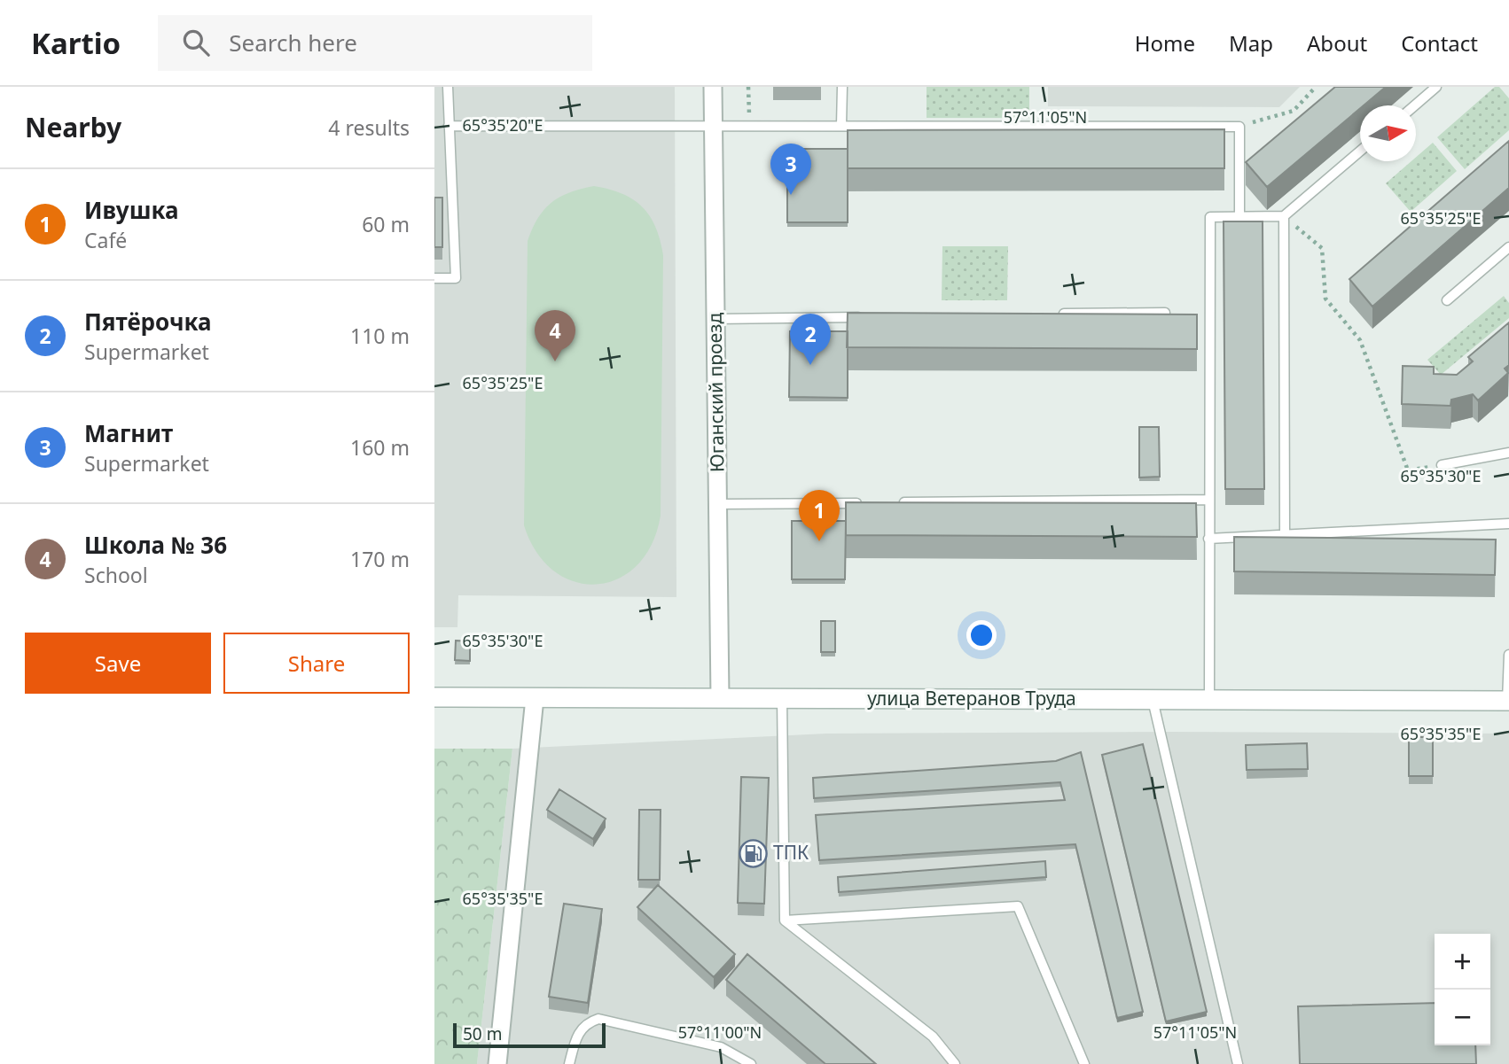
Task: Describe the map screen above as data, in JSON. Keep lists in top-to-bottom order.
{
  "streets": {
    "main road": ["улица Ветеранов Труда"],
    "street": ["Юганский проезд"]
  },
  "crossings": [
    ["Юганский проезд", "улица Ветеранов Труда"]
  ],
  "places": {
    "fuel station": ["ТПК"]
  },
  "scale_bar": "50 m",
  "north": "right",
  "page": {
    "header": "Kartio",
    "search": "Search here",
    "nav": [
      "Home",
      "Map",
      "About",
      "Contact"
    ],
    "heading": ["Nearby", "4 results"],
    "pins": [
      "3",
      "4",
      "2",
      "1"
    ],
    "list": [
      {
        "mark": "1",
        "name": "Ивушка",
        "note": "Café",
        "value": "60 m"
      },
      {
        "mark": "2",
        "name": "Пятёрочка",
        "note": "Supermarket",
        "value": "110 m"
      },
      {
        "mark": "3",
        "name": "Магнит",
        "note": "Supermarket",
        "value": "160 m"
      },
      {
        "mark": "4",
        "name": "Школа № 36",
        "note": "School",
        "value": "170 m"
      }
    ],
    "buttons": ["Save", "Share"],
    "map_buttons": ["+", "−"],
    "scale": "50 m"
  },
  "coordinates": [
    "57°11'05\"N",
    "65°35'20\"E",
    "65°35'25\"E",
    "65°35'30\"E",
    "65°35'35\"E",
    "57°11'00\"N"
  ]
}
